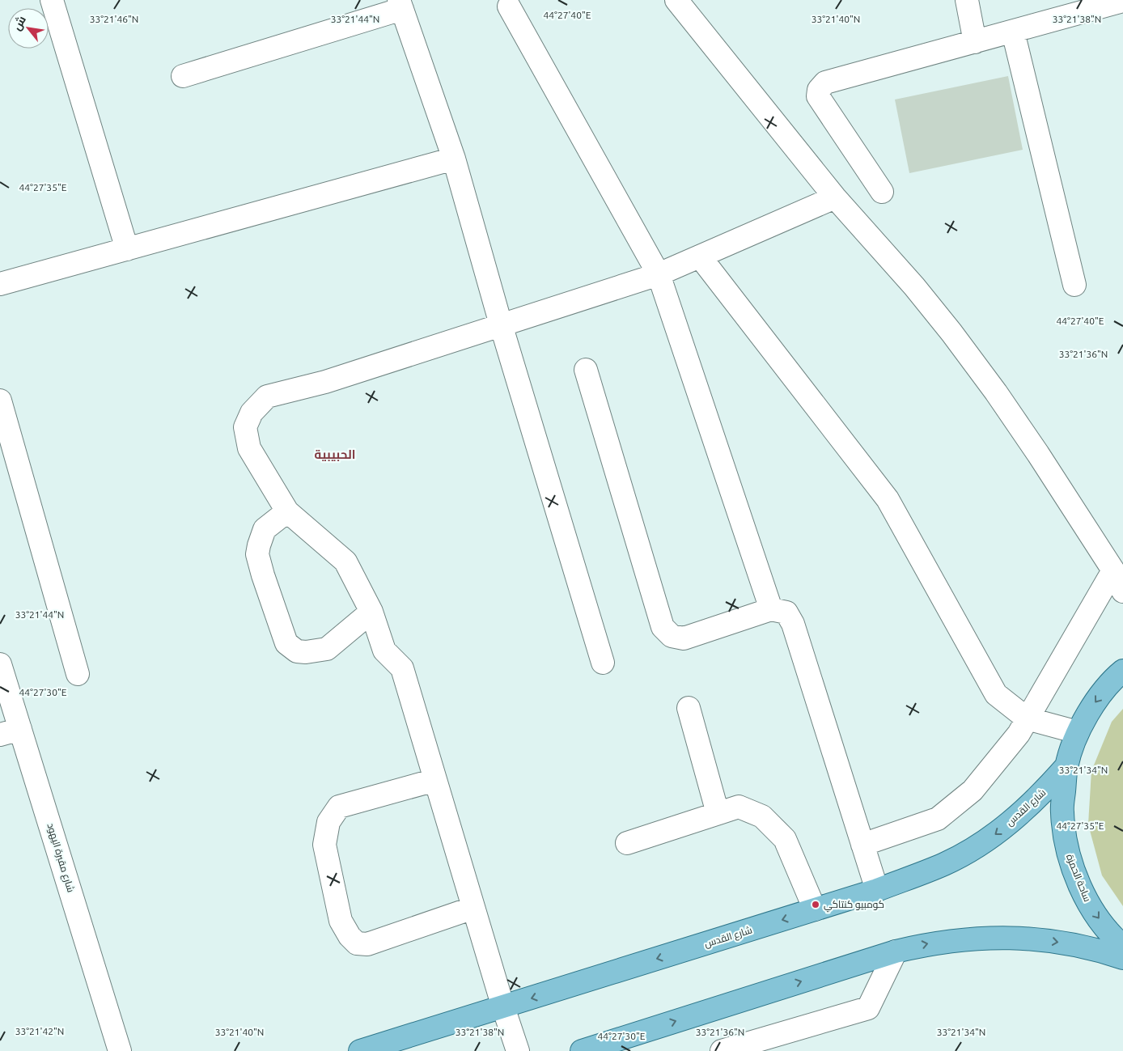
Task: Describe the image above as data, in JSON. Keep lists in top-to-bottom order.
{
  "streets": {
    "main road": ["شارع القدس", "ساحة الحمزة"],
    "street": ["شارع مقبرة اليهود"]
  },
  "crossings": [
    ["شارع القدس", "ساحة الحمزة"]
  ],
  "one_way": ["ساحة الحمزة"],
  "districts": ["الحبيبية"],
  "places": ["كومبيو كنتاكي"],
  "north": "top left",
  "coordinates": [
    "44°27'40\"E",
    "33°21'46\"N",
    "33°21'44\"N",
    "33°21'40\"N",
    "33°21'38\"N",
    "44°27'35\"E",
    "33°21'36\"N",
    "44°27'30\"E",
    "33°21'34\"N",
    "33°21'42\"N"
  ]
}
